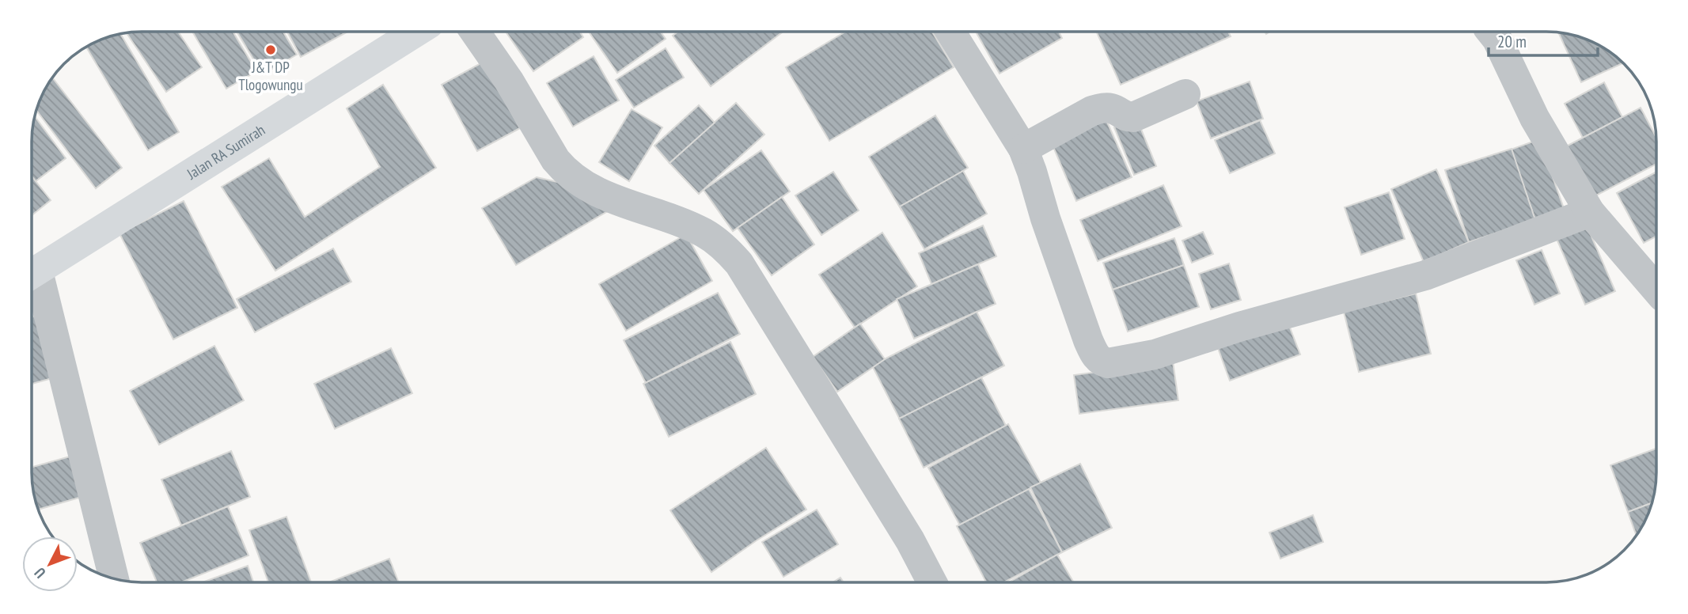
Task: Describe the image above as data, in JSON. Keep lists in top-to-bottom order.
{
  "streets": {
    "main road": ["Jalan RA Sumirah"]
  },
  "places": ["J&T DP Tlogowungu"],
  "scale_bar": "20 m",
  "north": "bottom left"
}
